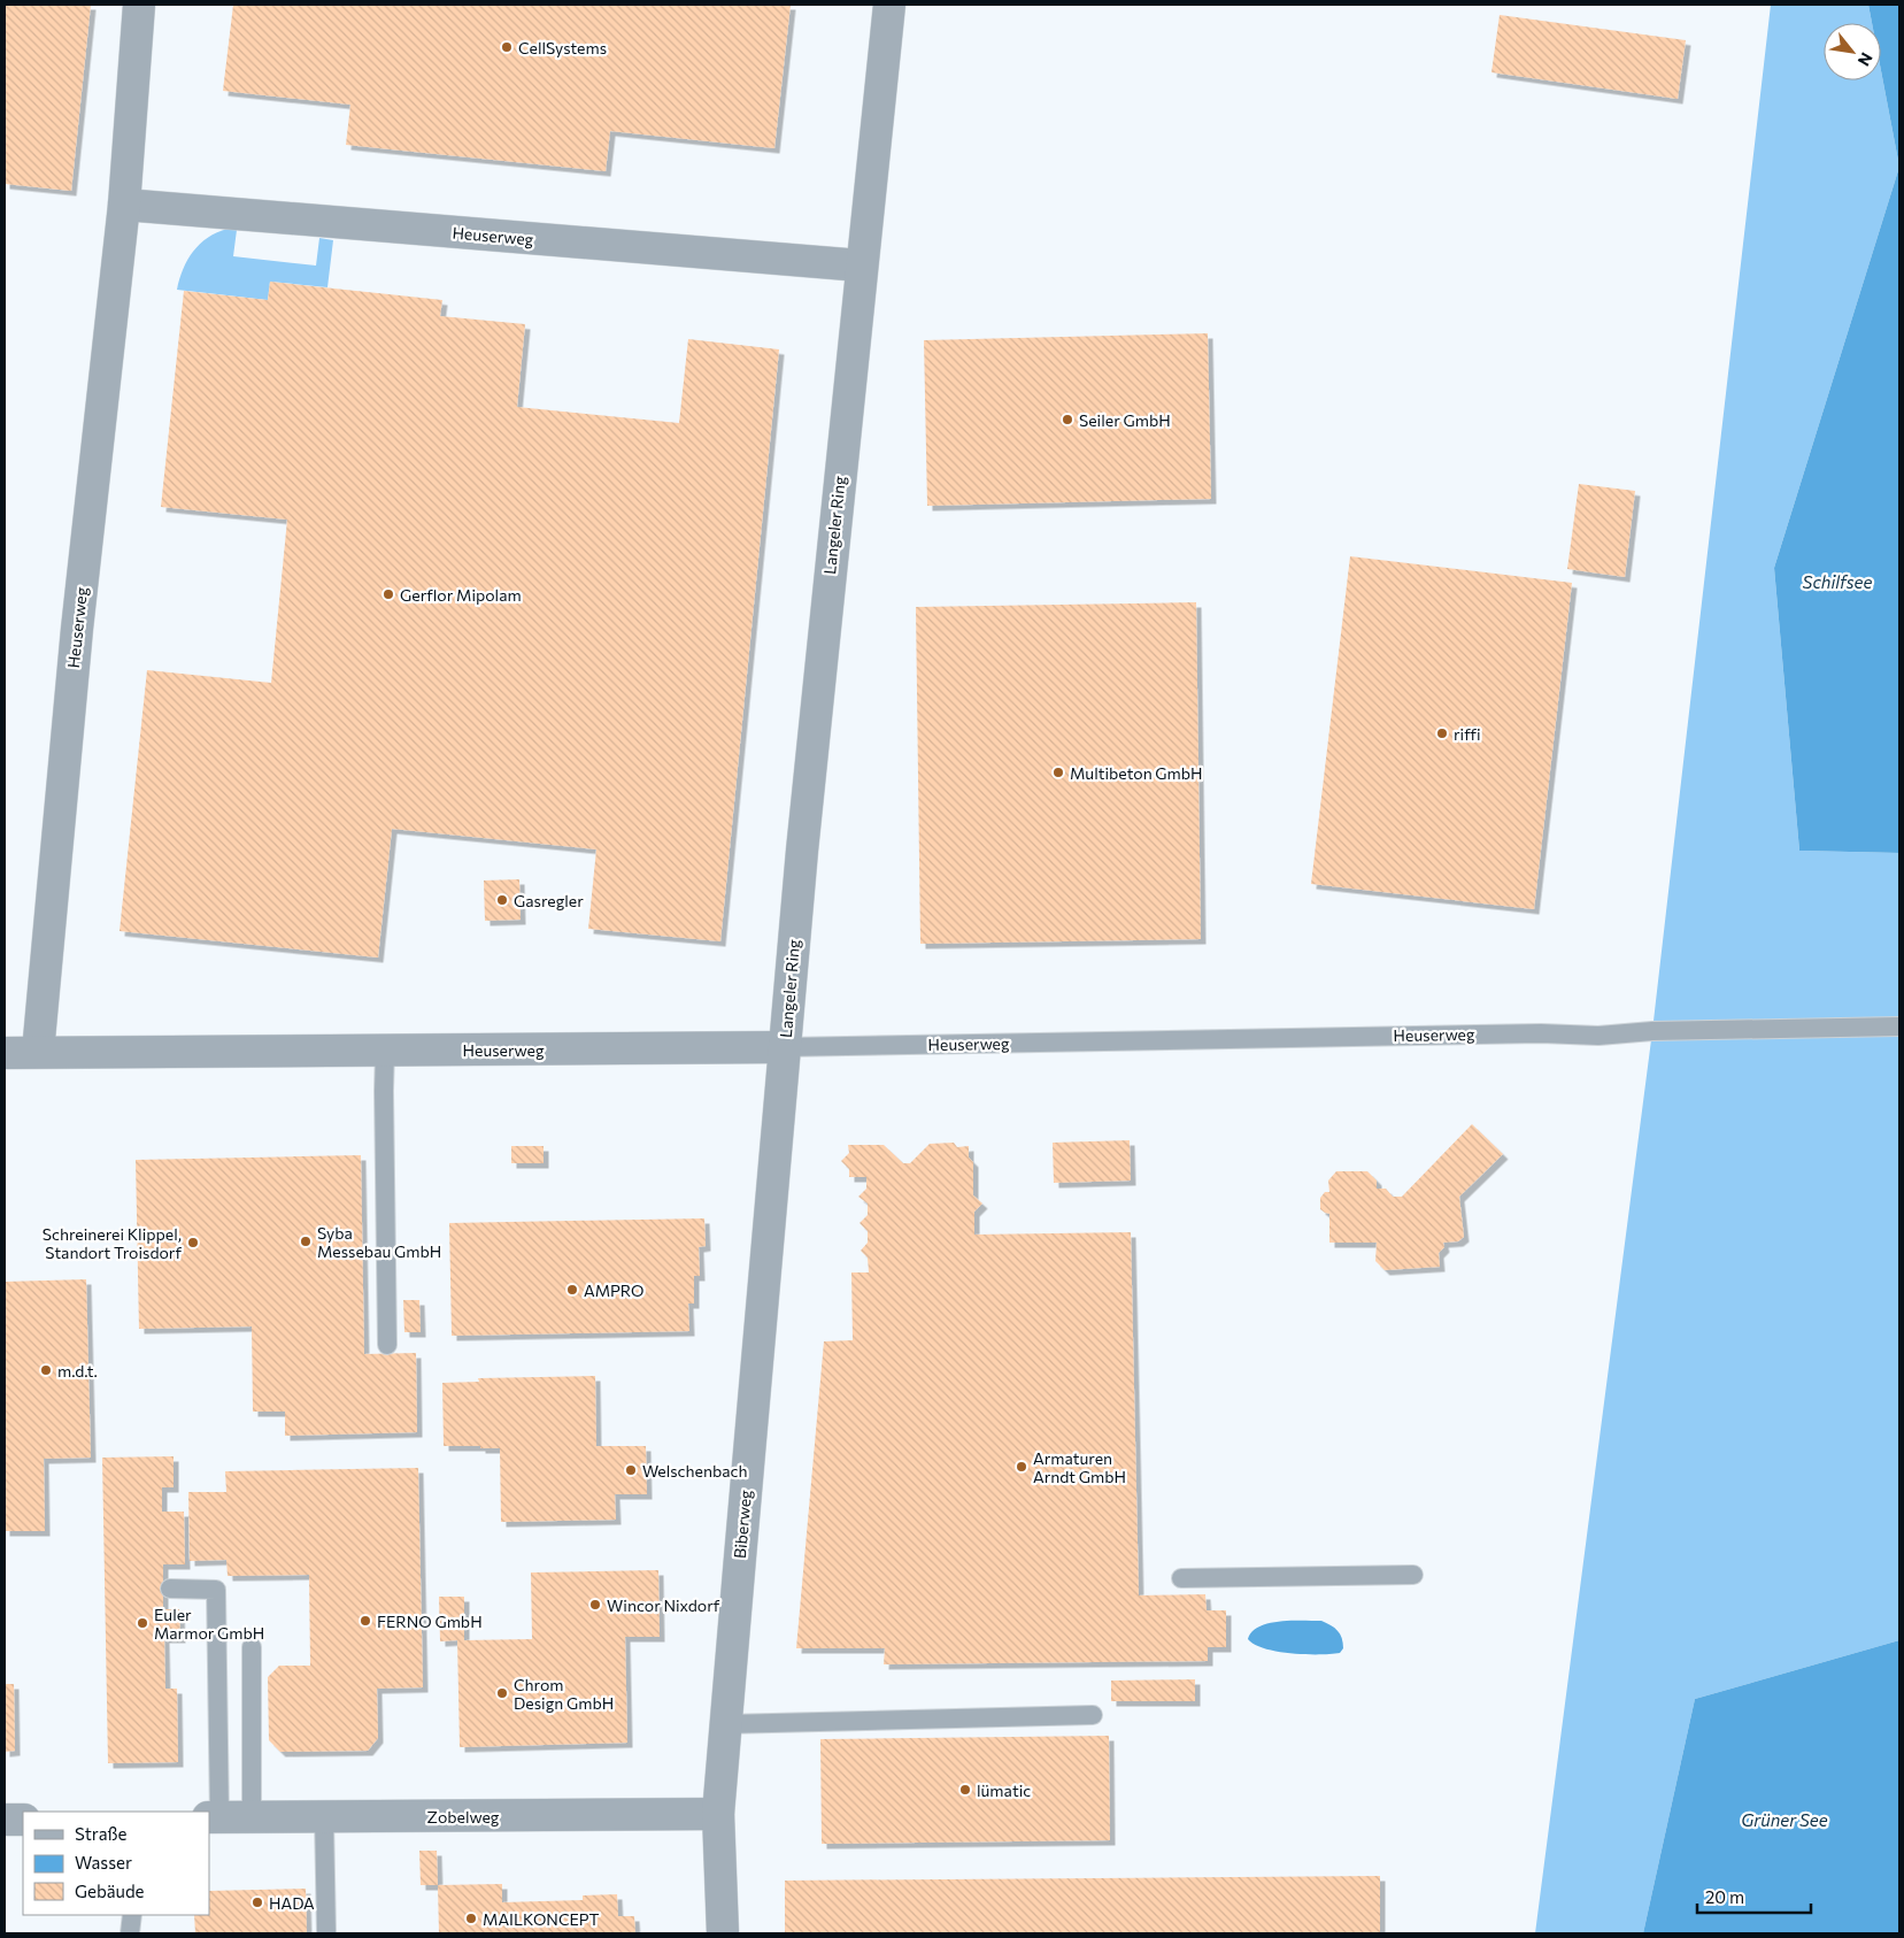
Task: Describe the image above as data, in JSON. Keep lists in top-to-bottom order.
{
  "streets": {
    "street": [
      "Heuserweg",
      "Langeler Ring",
      "Biberweg",
      "Zobelweg"
    ]
  },
  "crossings": [
    ["Heuserweg", "Langeler Ring"],
    ["Heuserweg", "Biberweg"],
    ["Langeler Ring", "Biberweg"],
    ["Biberweg", "Zobelweg"]
  ],
  "water": ["Schilfsee", "Grüner See"],
  "places": [
    "CellSystems",
    "Seiler GmbH",
    "Gerflor Mipolam",
    "riffi",
    "Multibeton GmbH",
    "Gasregler",
    "Syba Messebau GmbH",
    "Schreinerei Klippel, Standort Troisdorf",
    "AMPRO",
    "m.d.t.",
    "Armaturen Arndt GmbH",
    "Welschenbach",
    "Wincor Nixdorf",
    "FERNO GmbH",
    "Euler Marmor GmbH",
    "Chrom Design GmbH",
    "lümatic",
    "HADA",
    "MAILKONCEPT"
  ],
  "legend": ["Straße", "Wasser", "Gebäude"],
  "scale_bar": "20 m",
  "north": "bottom right"
}
